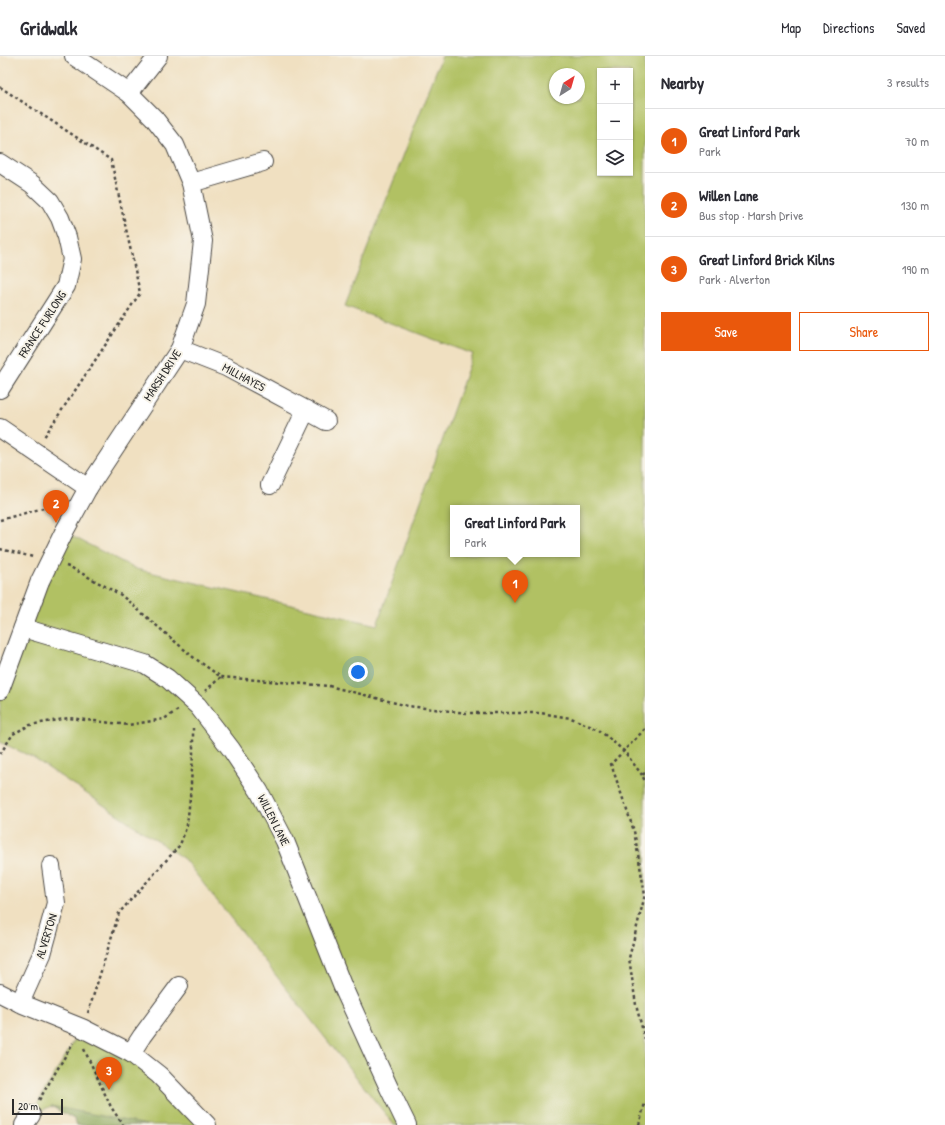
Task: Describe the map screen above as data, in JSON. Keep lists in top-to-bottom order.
{
  "streets": {
    "street": [
      "FRANCE FURLONG",
      "MARSH DRIVE",
      "MILLHAYES",
      "WILLEN LANE",
      "ALVERTON"
    ]
  },
  "crossings": [
    ["MARSH DRIVE", "MILLHAYES"],
    ["MARSH DRIVE", "WILLEN LANE"]
  ],
  "scale_bar": "20 m",
  "north": "top right",
  "page": {
    "header": "Gridwalk",
    "nav": ["Map", "Directions", "Saved"],
    "heading": ["Nearby", "3 results"],
    "map_buttons": ["+", "−"],
    "list": [
      {
        "mark": "1",
        "name": "Great Linford Park",
        "note": "Park",
        "value": "70 m"
      },
      {
        "mark": "2",
        "name": "Willen Lane",
        "note": "Bus stop · Marsh Drive",
        "value": "130 m"
      },
      {
        "mark": "3",
        "name": "Great Linford Brick Kilns",
        "note": "Park · Alverton",
        "value": "190 m"
      }
    ],
    "buttons": ["Save", "Share"],
    "pins": ["2", "1", "3"],
    "popup": ["Great Linford Park", "Park"],
    "scale": "20 m"
  }
}
